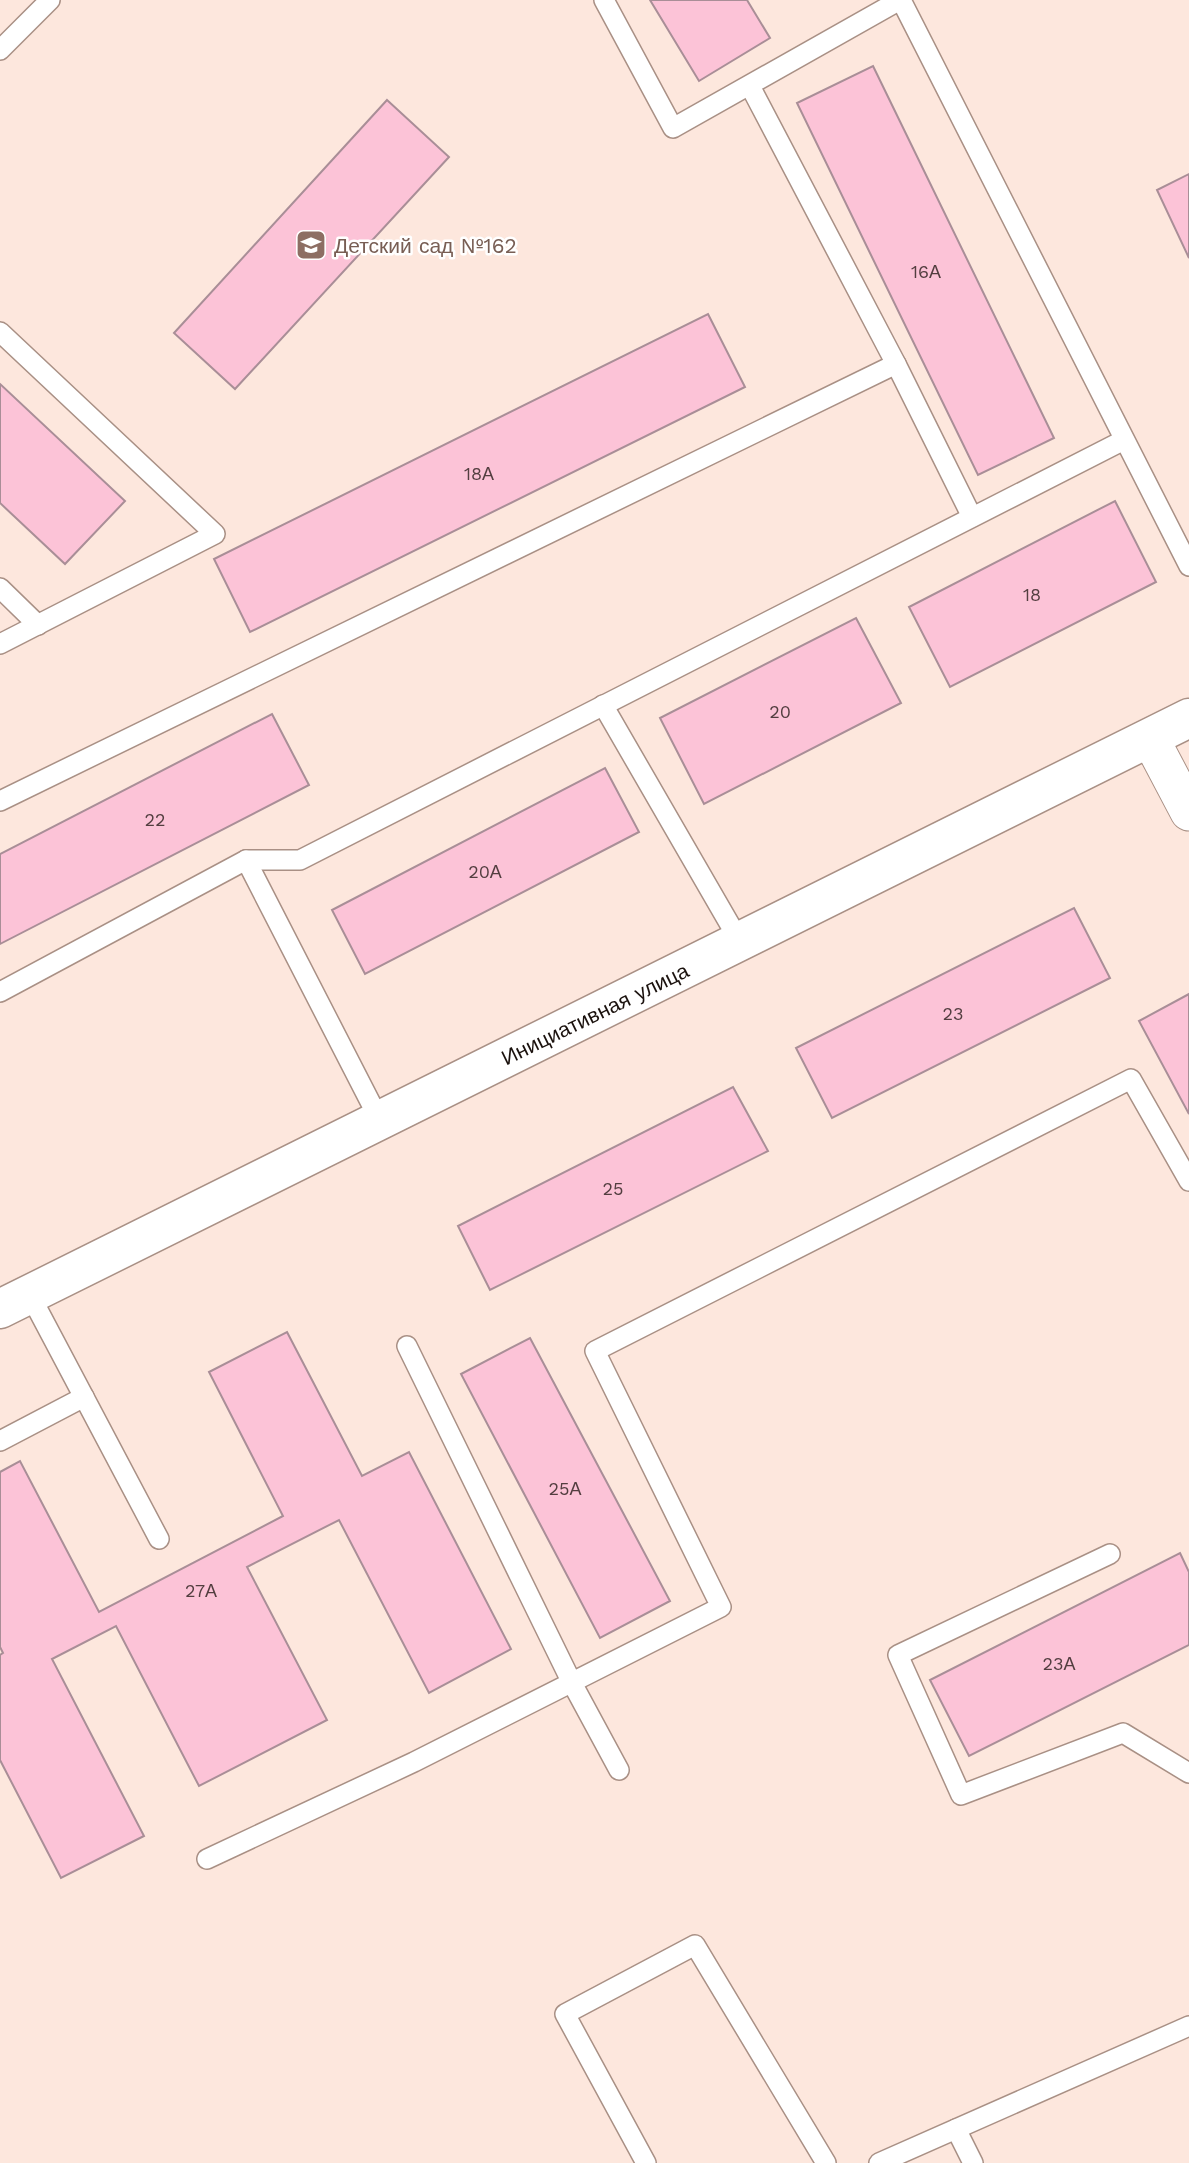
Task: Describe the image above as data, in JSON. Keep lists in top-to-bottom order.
{
  "streets": {
    "main road": ["Инициативная улица"]
  },
  "places": {
    "school or university": ["Детский сад №162"]
  },
  "house_numbers": [
    "16А",
    "18А",
    "18",
    "20",
    "22",
    "20А",
    "23",
    "25",
    "25А",
    "27А",
    "23А"
  ]
}
